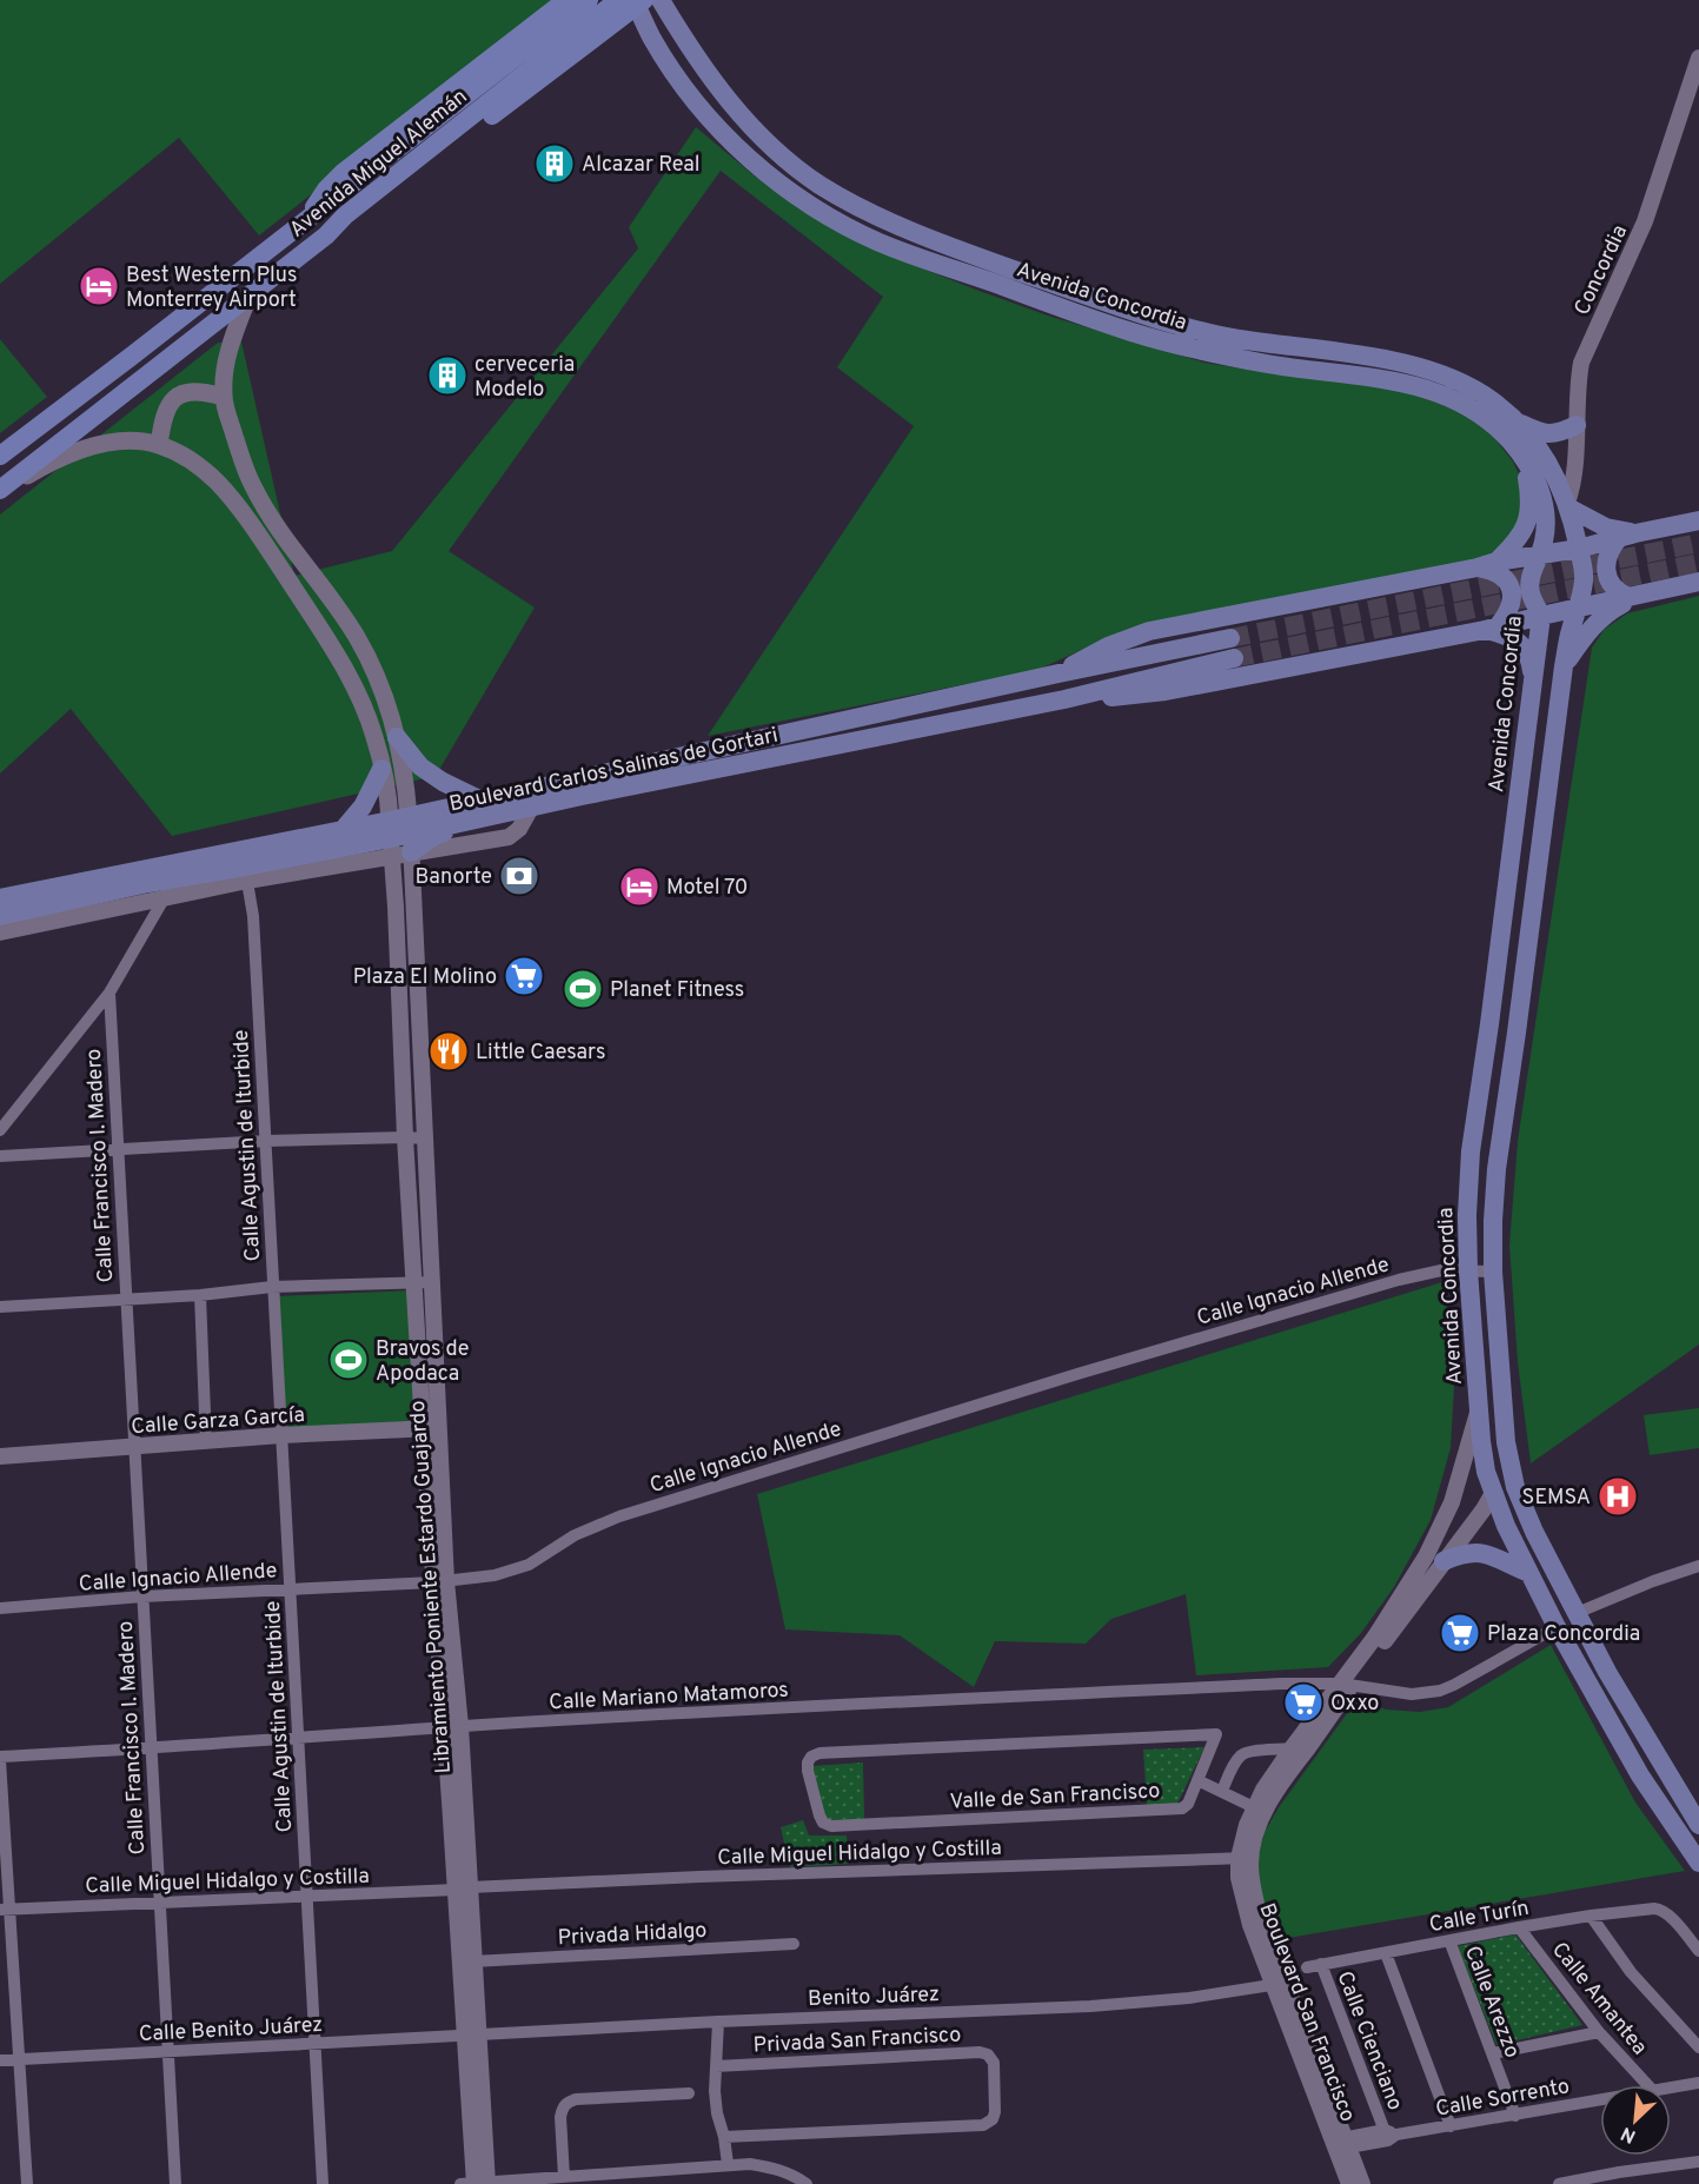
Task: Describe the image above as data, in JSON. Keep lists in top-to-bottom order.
{
  "streets": {
    "highway": ["Avenida Miguel Alemán"],
    "main road": ["Avenida Concordia", "Boulevard Carlos Salinas de Gortari"],
    "street": [
      "Concordia",
      "Calle Agustin de Iturbide",
      "Calle Francisco I. Madero",
      "Calle Ignacio Allende",
      "Calle Garza García",
      "Libramiento Poniente Estardo Guajardo",
      "Calle Mariano Matamoros",
      "Valle de San Francisco",
      "Calle Miguel Hidalgo y Costilla",
      "Calle Turín",
      "Privada Hidalgo",
      "Benito Juárez",
      "Calle Amantea",
      "Calle Arezzo",
      "Boulevard San Francisco",
      "Calle Benito Juárez",
      "Privada San Francisco",
      "Calle Cienciano",
      "Calle Sorrento"
    ]
  },
  "crossings": [
    ["Avenida Miguel Alemán", "Avenida Concordia"],
    ["Concordia", "Avenida Concordia"],
    ["Avenida Concordia", "Calle Ignacio Allende"],
    ["Avenida Concordia", "Calle Mariano Matamoros"],
    ["Avenida Concordia", "Boulevard San Francisco"],
    ["Boulevard Carlos Salinas de Gortari", "Calle Agustin de Iturbide"],
    ["Boulevard Carlos Salinas de Gortari", "Libramiento Poniente Estardo Guajardo"],
    ["Calle Agustin de Iturbide", "Calle Ignacio Allende"],
    ["Calle Agustin de Iturbide", "Calle Garza García"],
    ["Calle Agustin de Iturbide", "Calle Mariano Matamoros"],
    ["Calle Agustin de Iturbide", "Calle Miguel Hidalgo y Costilla"],
    ["Calle Agustin de Iturbide", "Calle Benito Juárez"],
    ["Calle Francisco I. Madero", "Calle Ignacio Allende"],
    ["Calle Francisco I. Madero", "Calle Garza García"],
    ["Calle Francisco I. Madero", "Calle Mariano Matamoros"],
    ["Calle Francisco I. Madero", "Calle Miguel Hidalgo y Costilla"],
    ["Calle Francisco I. Madero", "Calle Benito Juárez"],
    ["Calle Ignacio Allende", "Libramiento Poniente Estardo Guajardo"],
    ["Calle Garza García", "Libramiento Poniente Estardo Guajardo"],
    ["Libramiento Poniente Estardo Guajardo", "Calle Mariano Matamoros"],
    ["Libramiento Poniente Estardo Guajardo", "Calle Miguel Hidalgo y Costilla"],
    ["Libramiento Poniente Estardo Guajardo", "Privada Hidalgo"],
    ["Libramiento Poniente Estardo Guajardo", "Benito Juárez"],
    ["Libramiento Poniente Estardo Guajardo", "Calle Benito Juárez"],
    ["Calle Mariano Matamoros", "Boulevard San Francisco"],
    ["Calle Miguel Hidalgo y Costilla", "Boulevard San Francisco"],
    ["Calle Turín", "Calle Amantea"],
    ["Calle Turín", "Calle Arezzo"],
    ["Calle Turín", "Calle Cienciano"],
    ["Benito Juárez", "Boulevard San Francisco"],
    ["Benito Juárez", "Calle Benito Juárez"],
    ["Calle Arezzo", "Calle Sorrento"],
    ["Boulevard San Francisco", "Calle Sorrento"],
    ["Calle Cienciano", "Calle Sorrento"]
  ],
  "places": {
    "building": ["Alcazar Real", "cerveceria Modelo"],
    "hotel": ["Best Western Plus Monterrey Airport", "Motel 70"],
    "bank": ["Banorte"],
    "supermarket": ["Plaza El Molino", "Plaza Concordia", "Oxxo"],
    "sports": ["Planet Fitness", "Bravos de Apodaca"],
    "restaurant": ["Little Caesars"],
    "hospital": ["SEMSA"]
  },
  "north": "bottom left"
}
